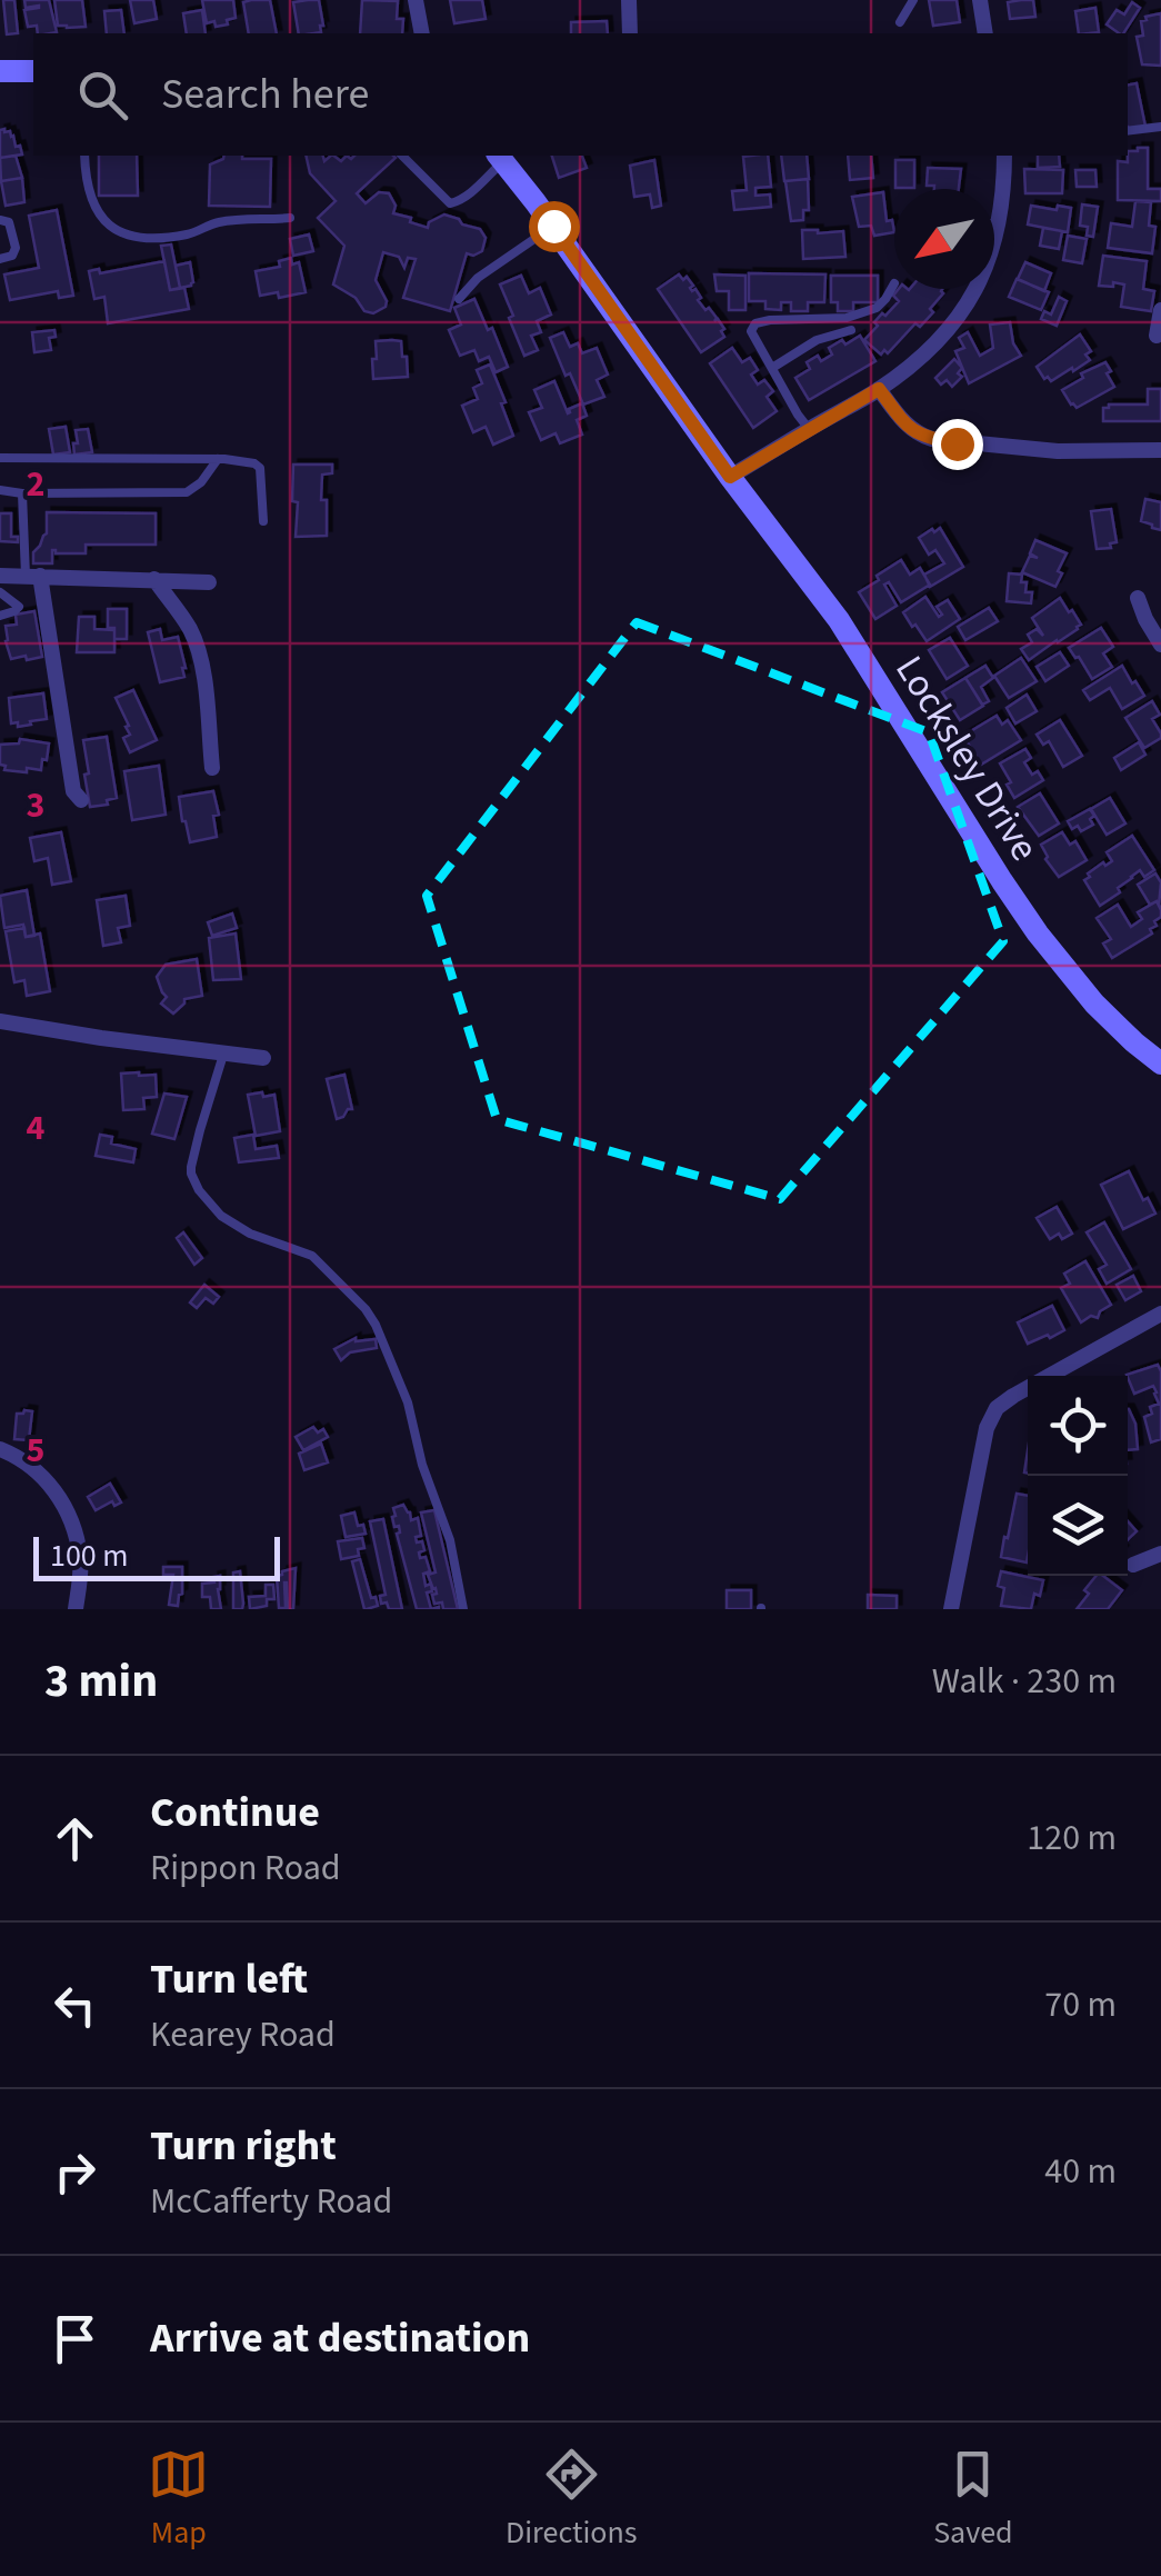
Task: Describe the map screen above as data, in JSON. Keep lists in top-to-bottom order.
{
  "streets": {
    "street": ["Locksley Drive"]
  },
  "scale_bar": "100 m",
  "north": "bottom left",
  "page": {
    "search": "Search here",
    "scale": "100 m",
    "heading": ["3 min", "Walk · 230 m"],
    "list": [
      ["Continue", "Rippon Road", "120 m"],
      ["Turn left", "Kearey Road", "70 m"],
      ["Turn right", "McCafferty Road", "40 m"],
      "Arrive at destination"
    ],
    "nav": ["Map", "Directions", "Saved"]
  },
  "grid": {
    "rows": [
      "2",
      "3",
      "4",
      "5"
    ]
  }
}
